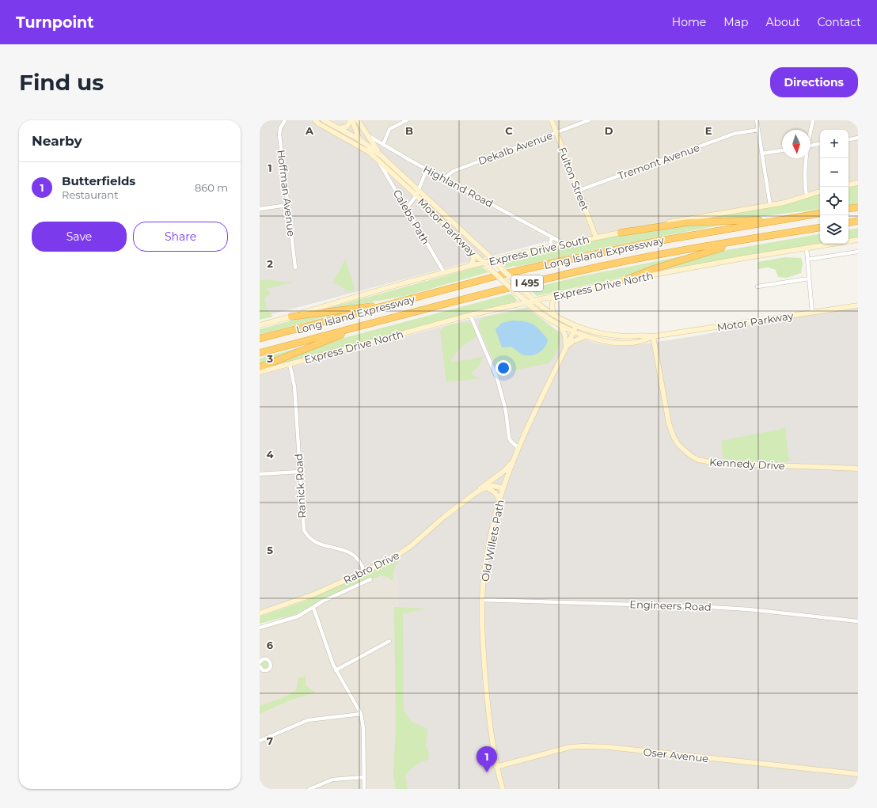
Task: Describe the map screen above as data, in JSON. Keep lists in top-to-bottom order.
{
  "streets": {
    "highway": ["Long Island Expressway", "I 495"],
    "main road": [
      "Fulton Street",
      "Motor Parkway",
      "Express Drive South",
      "Express Drive North",
      "Kennedy Drive",
      "Old Willets Path",
      "Rabro Drive",
      "Oser Avenue"
    ],
    "street": [
      "Dekalb Avenue",
      "Tremont Avenue",
      "Highland Road",
      "Hoffman Avenue",
      "Calebs Path",
      "Ranick Road",
      "Engineers Road"
    ]
  },
  "crossings": [
    ["Dekalb Avenue", "Fulton Street"],
    ["Dekalb Avenue", "Highland Road"],
    ["Tremont Avenue", "Fulton Street"],
    ["Fulton Street", "Express Drive South"],
    ["Highland Road", "Express Drive South"],
    ["Calebs Path", "Motor Parkway"],
    ["Calebs Path", "Express Drive South"],
    ["Motor Parkway", "Express Drive South"],
    ["Motor Parkway", "Express Drive North"],
    ["Motor Parkway", "Kennedy Drive"],
    ["Motor Parkway", "Old Willets Path"],
    ["Express Drive North", "Ranick Road"],
    ["Ranick Road", "Rabro Drive"],
    ["Old Willets Path", "Rabro Drive"],
    ["Old Willets Path", "Engineers Road"],
    ["Old Willets Path", "Oser Avenue"]
  ],
  "north": "bottom",
  "page": {
    "header": "Turnpoint",
    "nav": [
      "Home",
      "Map",
      "About",
      "Contact"
    ],
    "buttons": [
      "Directions",
      ["Save", "Share"]
    ],
    "title": "Find us",
    "heading": "Nearby",
    "map_buttons": ["+", "−"],
    "list": [
      {
        "mark": "1",
        "name": "Butterfields",
        "note": "Restaurant",
        "value": "860 m"
      }
    ],
    "pins": "1"
  },
  "grid": {
    "columns": [
      "A",
      "B",
      "C",
      "D",
      "E"
    ],
    "rows": [
      "1",
      "2",
      "3",
      "4",
      "5",
      "6",
      "7"
    ]
  }
}
